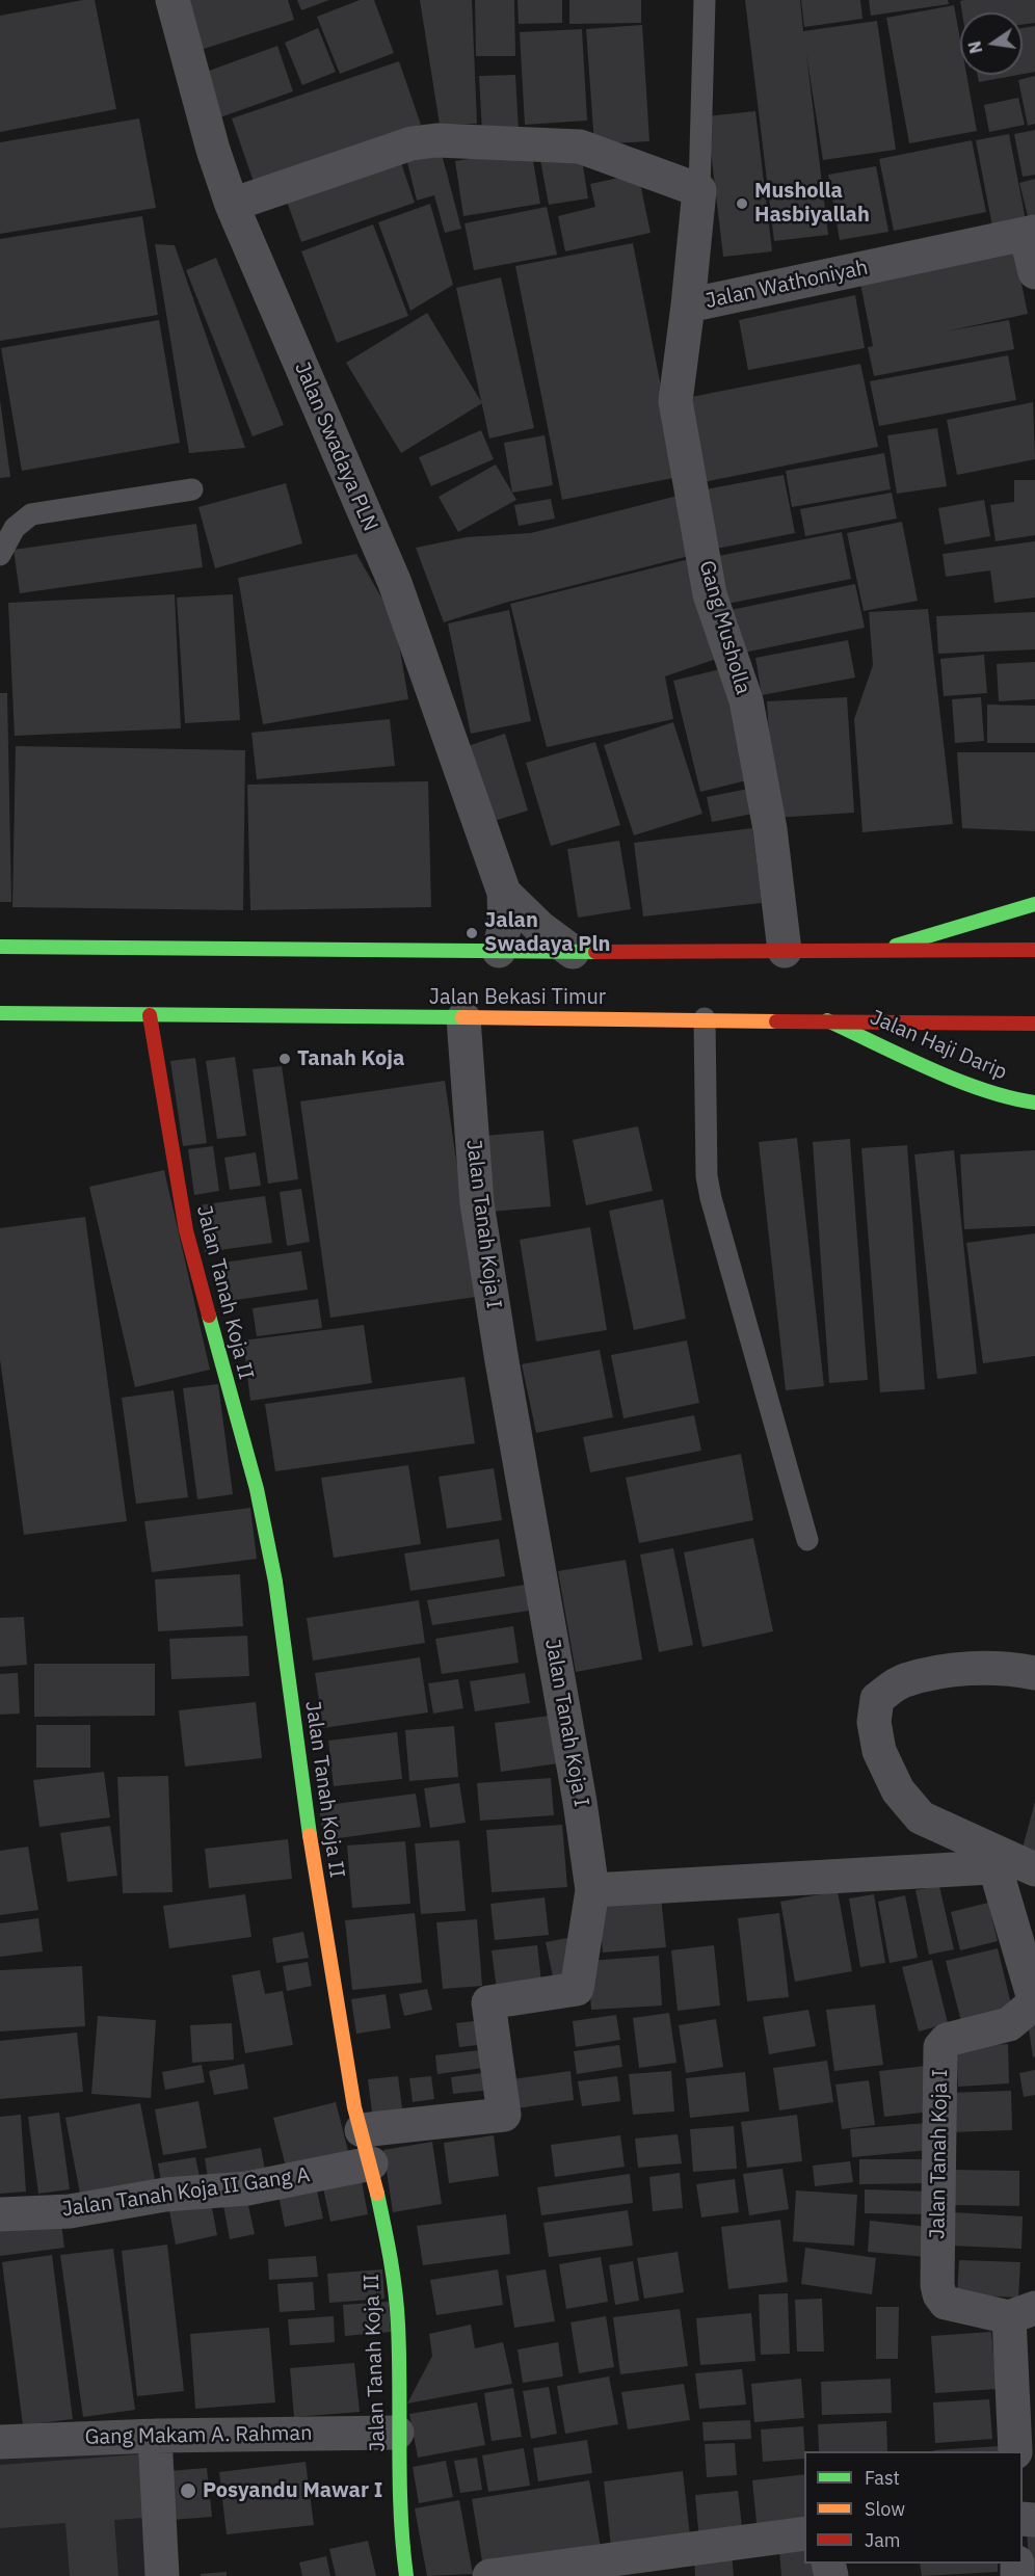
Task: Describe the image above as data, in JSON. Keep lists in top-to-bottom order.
{
  "streets": {
    "main road": ["Jalan Bekasi Timur", "Jalan Haji Darip", "Jalan Tanah Koja II"],
    "street": [
      "Jalan Wathoniyah",
      "Jalan Swadaya PLN",
      "Gang Musholla",
      "Jalan Tanah Koja I",
      "Jalan Tanah Koja II Gang A",
      "Gang Makam A. Rahman"
    ]
  },
  "crossings": [
    ["Jalan Wathoniyah", "Gang Musholla"],
    ["Jalan Bekasi Timur", "Jalan Haji Darip"],
    ["Jalan Bekasi Timur", "Jalan Tanah Koja I"],
    ["Jalan Bekasi Timur", "Jalan Tanah Koja II"],
    ["Jalan Tanah Koja II", "Jalan Tanah Koja II Gang A"],
    ["Jalan Tanah Koja II", "Gang Makam A. Rahman"]
  ],
  "places": [
    "Musholla Hasbiyallah",
    "Jalan Swadaya Pln",
    "Tanah Koja",
    "Posyandu Mawar I"
  ],
  "legend": ["Fast", "Slow", "Jam"],
  "north": "left"
}
